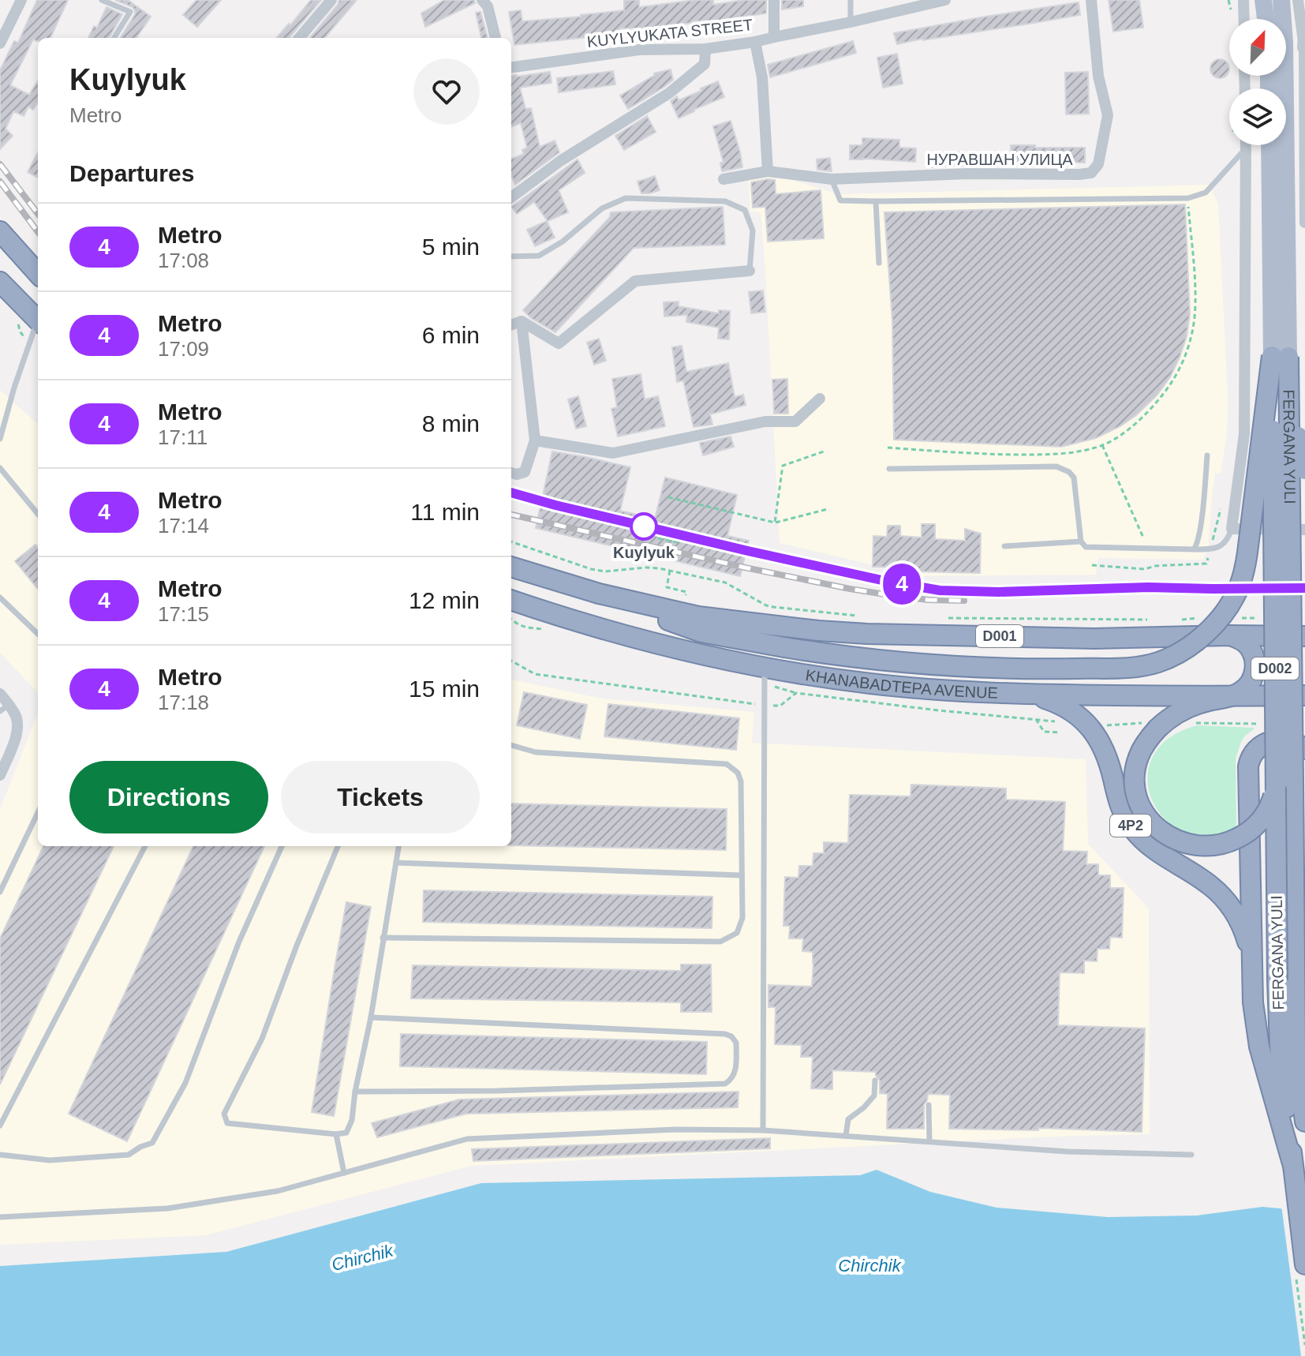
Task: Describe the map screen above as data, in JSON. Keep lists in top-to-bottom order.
{
  "streets": {
    "highway": [
      "FERGANA YULI",
      "D001",
      "D002",
      "KHANABADTEPA AVENUE",
      "4P2"
    ],
    "street": ["KUYLYUKATA STREET", "НУРАВШАН УЛИЦА"]
  },
  "crossings": [
    ["FERGANA YULI", "D002"],
    ["FERGANA YULI", "4P2"],
    ["D002", "4P2"],
    ["KHANABADTEPA AVENUE", "4P2"]
  ],
  "water": ["Chirchik"],
  "places": ["Kuylyuk"],
  "lines": ["metro line 4"],
  "north": "top right",
  "page": {
    "on_map": "4",
    "heading": [
      ["Kuylyuk", "Metro"],
      "Departures"
    ],
    "list": [
      {
        "mark": "4",
        "name": "Metro",
        "note": "17:08",
        "value": "5 min"
      },
      {
        "mark": "4",
        "name": "Metro",
        "note": "17:09",
        "value": "6 min"
      },
      {
        "mark": "4",
        "name": "Metro",
        "note": "17:11",
        "value": "8 min"
      },
      {
        "mark": "4",
        "name": "Metro",
        "note": "17:14",
        "value": "11 min"
      },
      {
        "mark": "4",
        "name": "Metro",
        "note": "17:15",
        "value": "12 min"
      },
      {
        "mark": "4",
        "name": "Metro",
        "note": "17:18",
        "value": "15 min"
      }
    ],
    "buttons": ["Directions", "Tickets"]
  }
}
